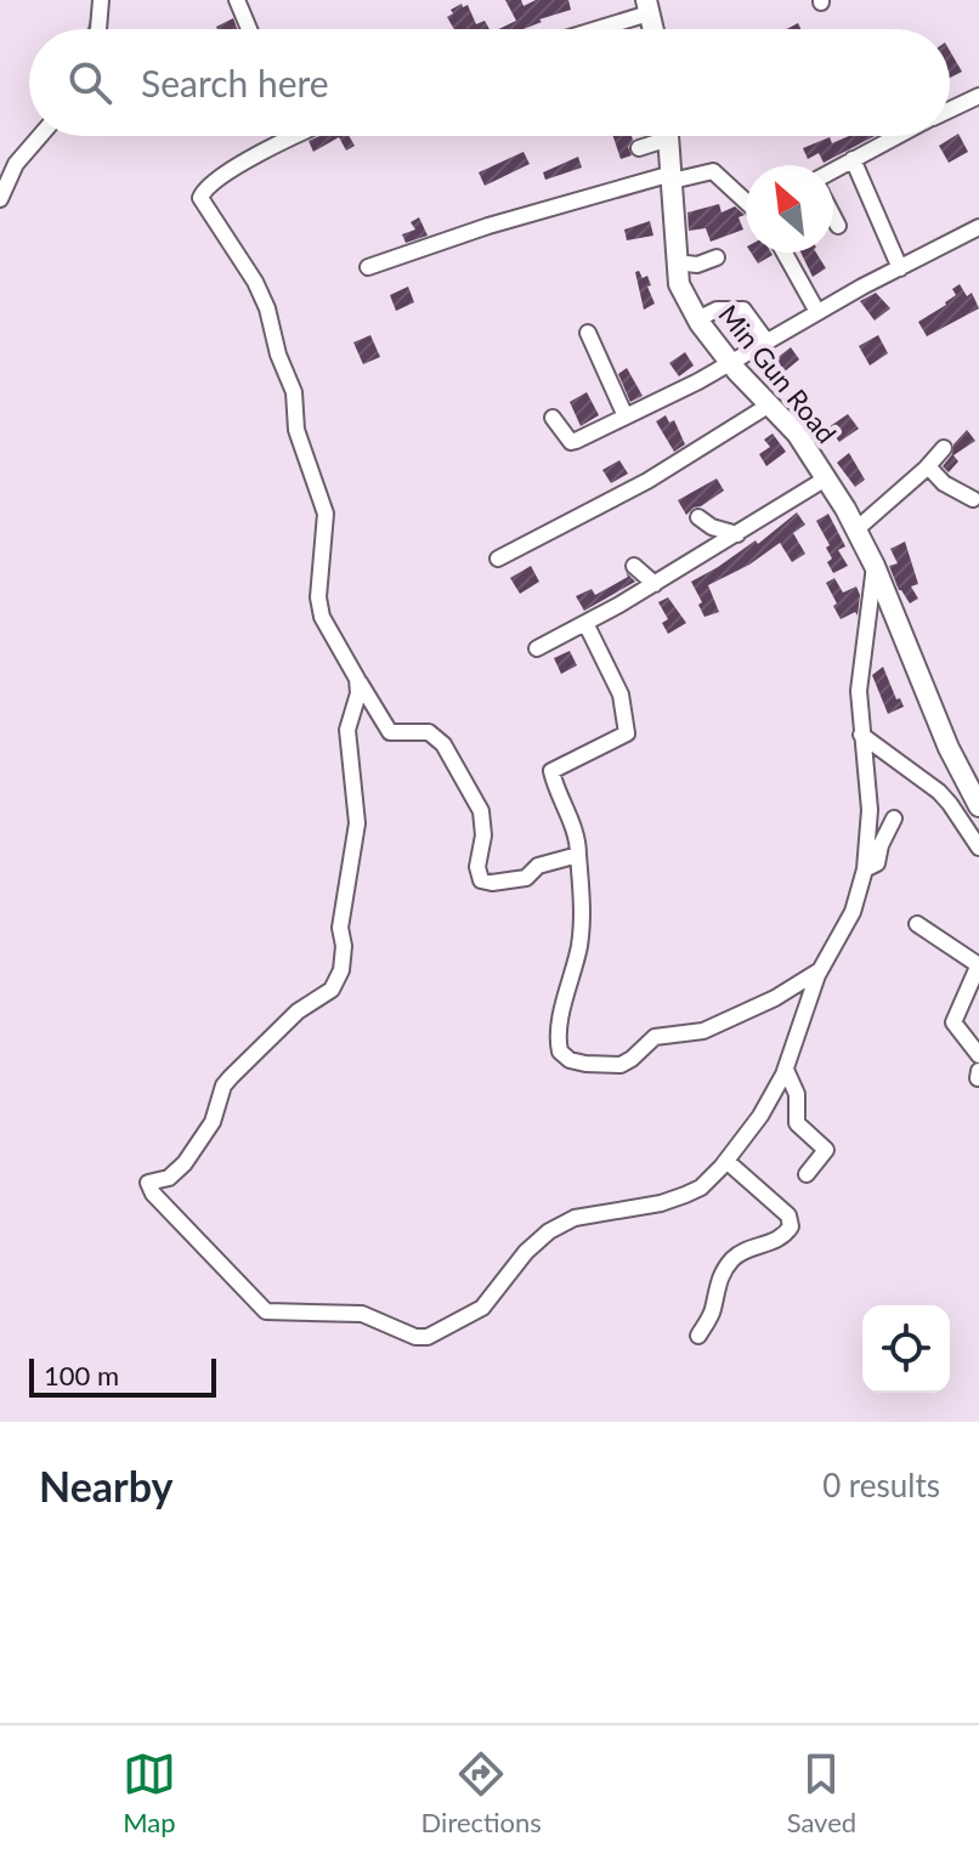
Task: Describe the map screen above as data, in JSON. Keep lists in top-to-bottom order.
{
  "streets": {
    "street": ["Min Gun Road"]
  },
  "scale_bar": "100 m",
  "north": "top left",
  "page": {
    "search": "Search here",
    "scale": "100 m",
    "heading": ["Nearby", "0 results"],
    "nav": ["Map", "Directions", "Saved"]
  }
}
